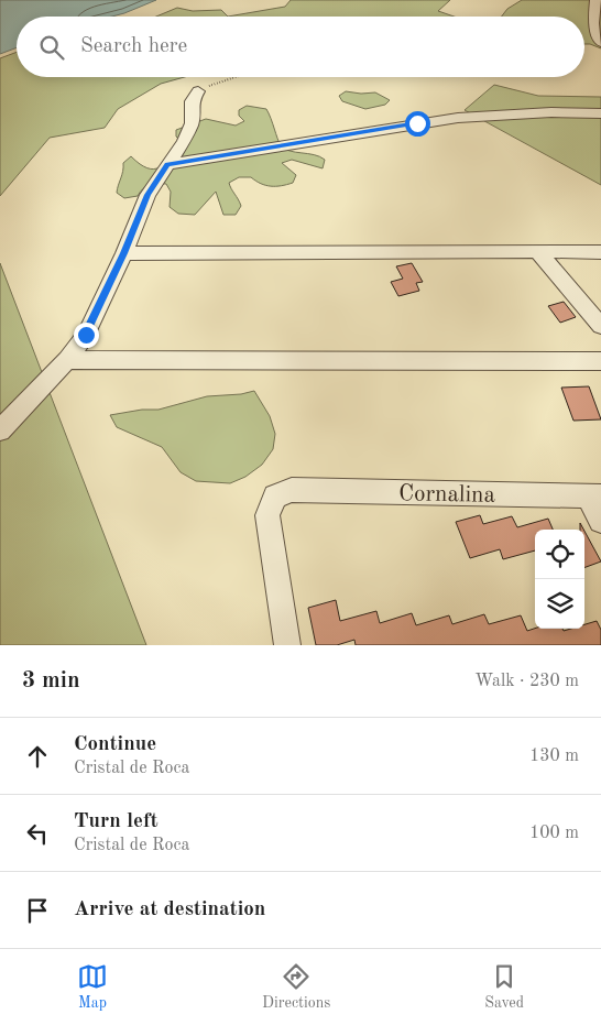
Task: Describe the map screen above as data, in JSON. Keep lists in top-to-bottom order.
{
  "streets": {
    "street": ["Cornalina"]
  },
  "page": {
    "search": "Search here",
    "heading": ["3 min", "Walk · 230 m"],
    "list": [
      ["Continue", "Cristal de Roca", "130 m"],
      ["Turn left", "Cristal de Roca", "100 m"],
      "Arrive at destination"
    ],
    "nav": ["Map", "Directions", "Saved"]
  }
}
